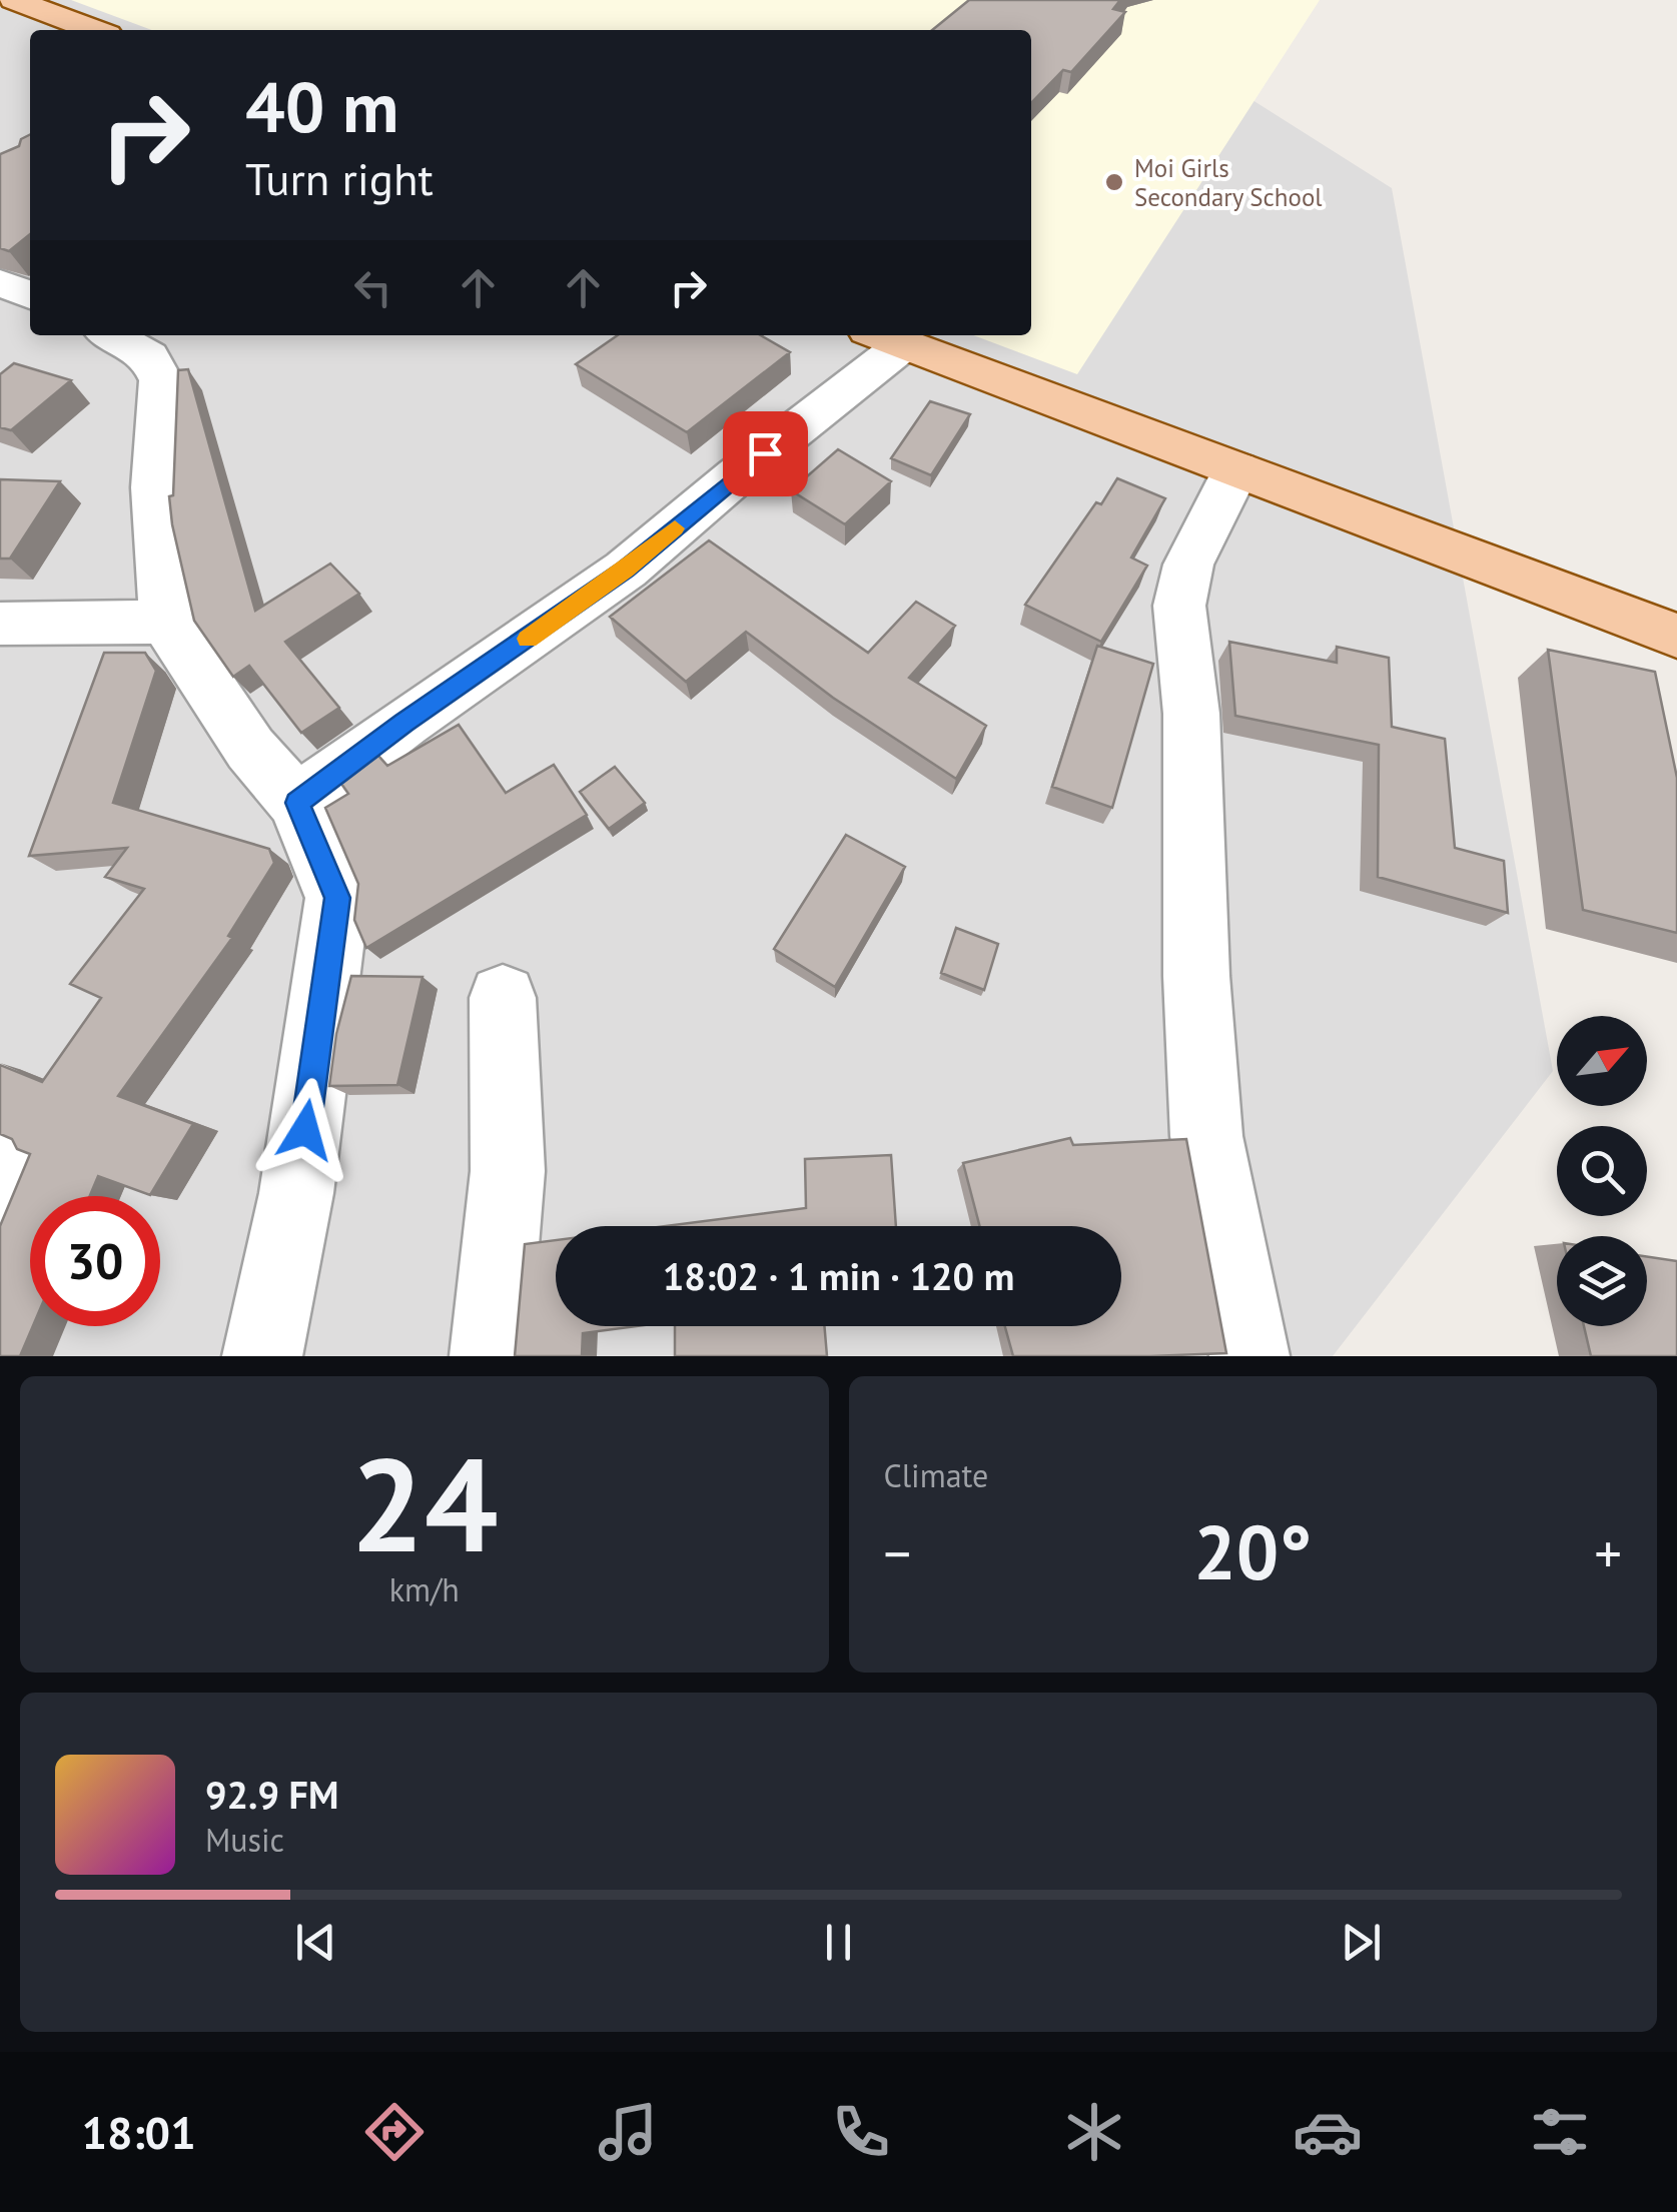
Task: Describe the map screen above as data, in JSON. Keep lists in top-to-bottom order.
{
  "places": ["Moi Girls Secondary School"],
  "north": "top right",
  "page": {
    "turn": ["40 m", "Turn right"],
    "limit": "30",
    "trip": "18:02 · 1 min · 120 m",
    "tile": [
      ["24", "km/h"],
      "Climate"
    ],
    "heat": ["−", "20°", "+"],
    "song": ["92.9 FM", "Music"],
    "tabs": "18:01"
  }
}
